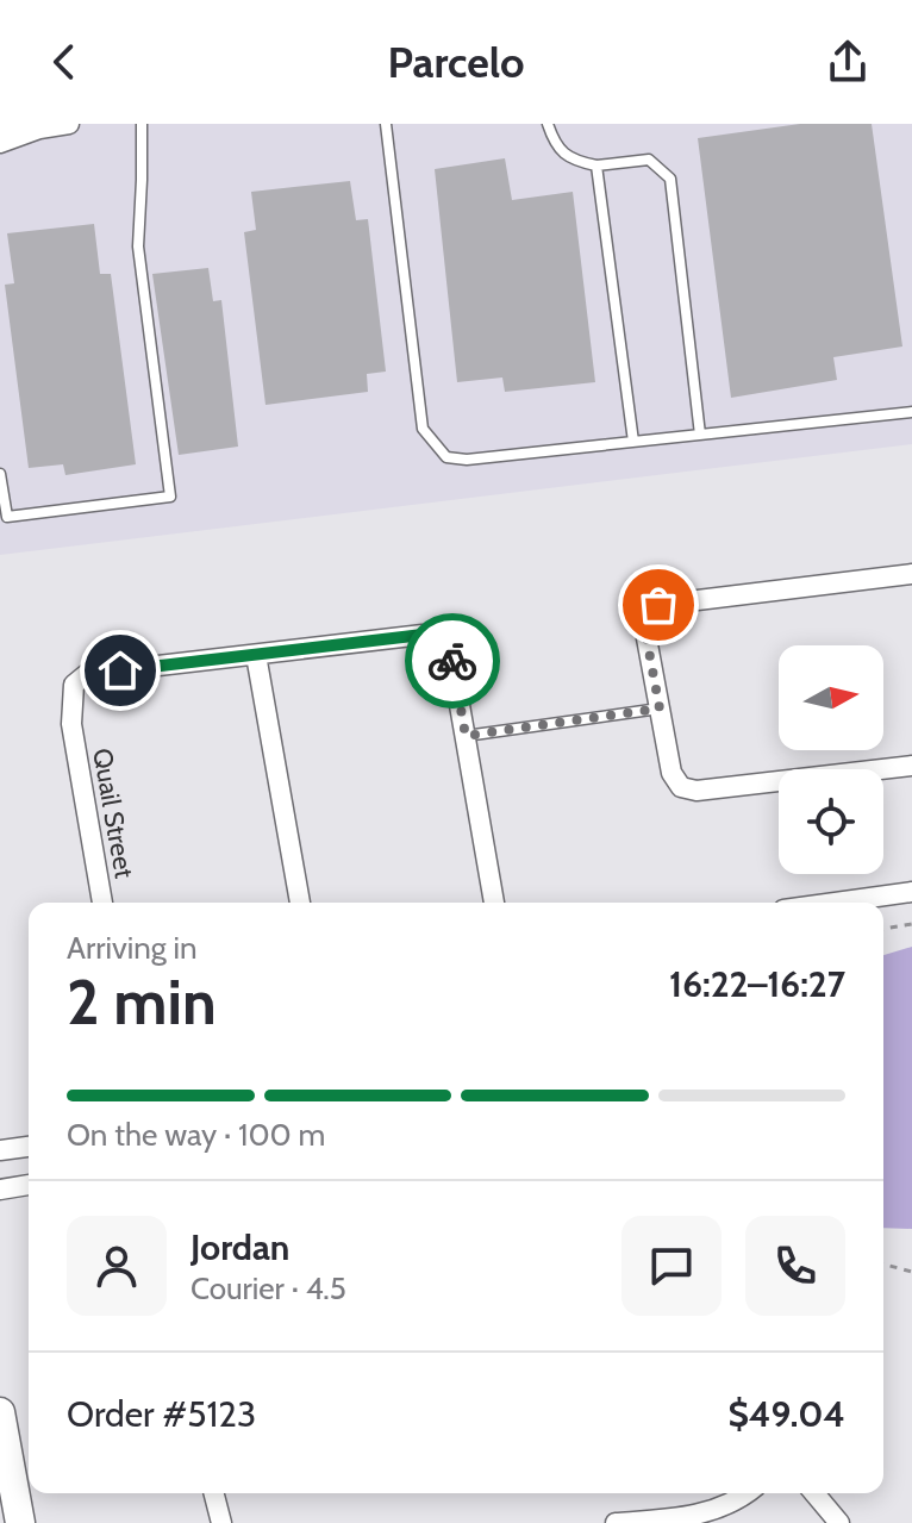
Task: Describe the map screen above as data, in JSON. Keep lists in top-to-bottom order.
{
  "streets": {
    "street": ["Quail Street"]
  },
  "north": "right",
  "page": {
    "header": "Parcelo",
    "heading": ["2 min", "Arriving in", "16:22–16:27"],
    "panel": [
      "Jordan",
      "Courier · 4.5",
      "Order #5123",
      "$49.04"
    ],
    "bar": "On the way · 100 m"
  }
}
